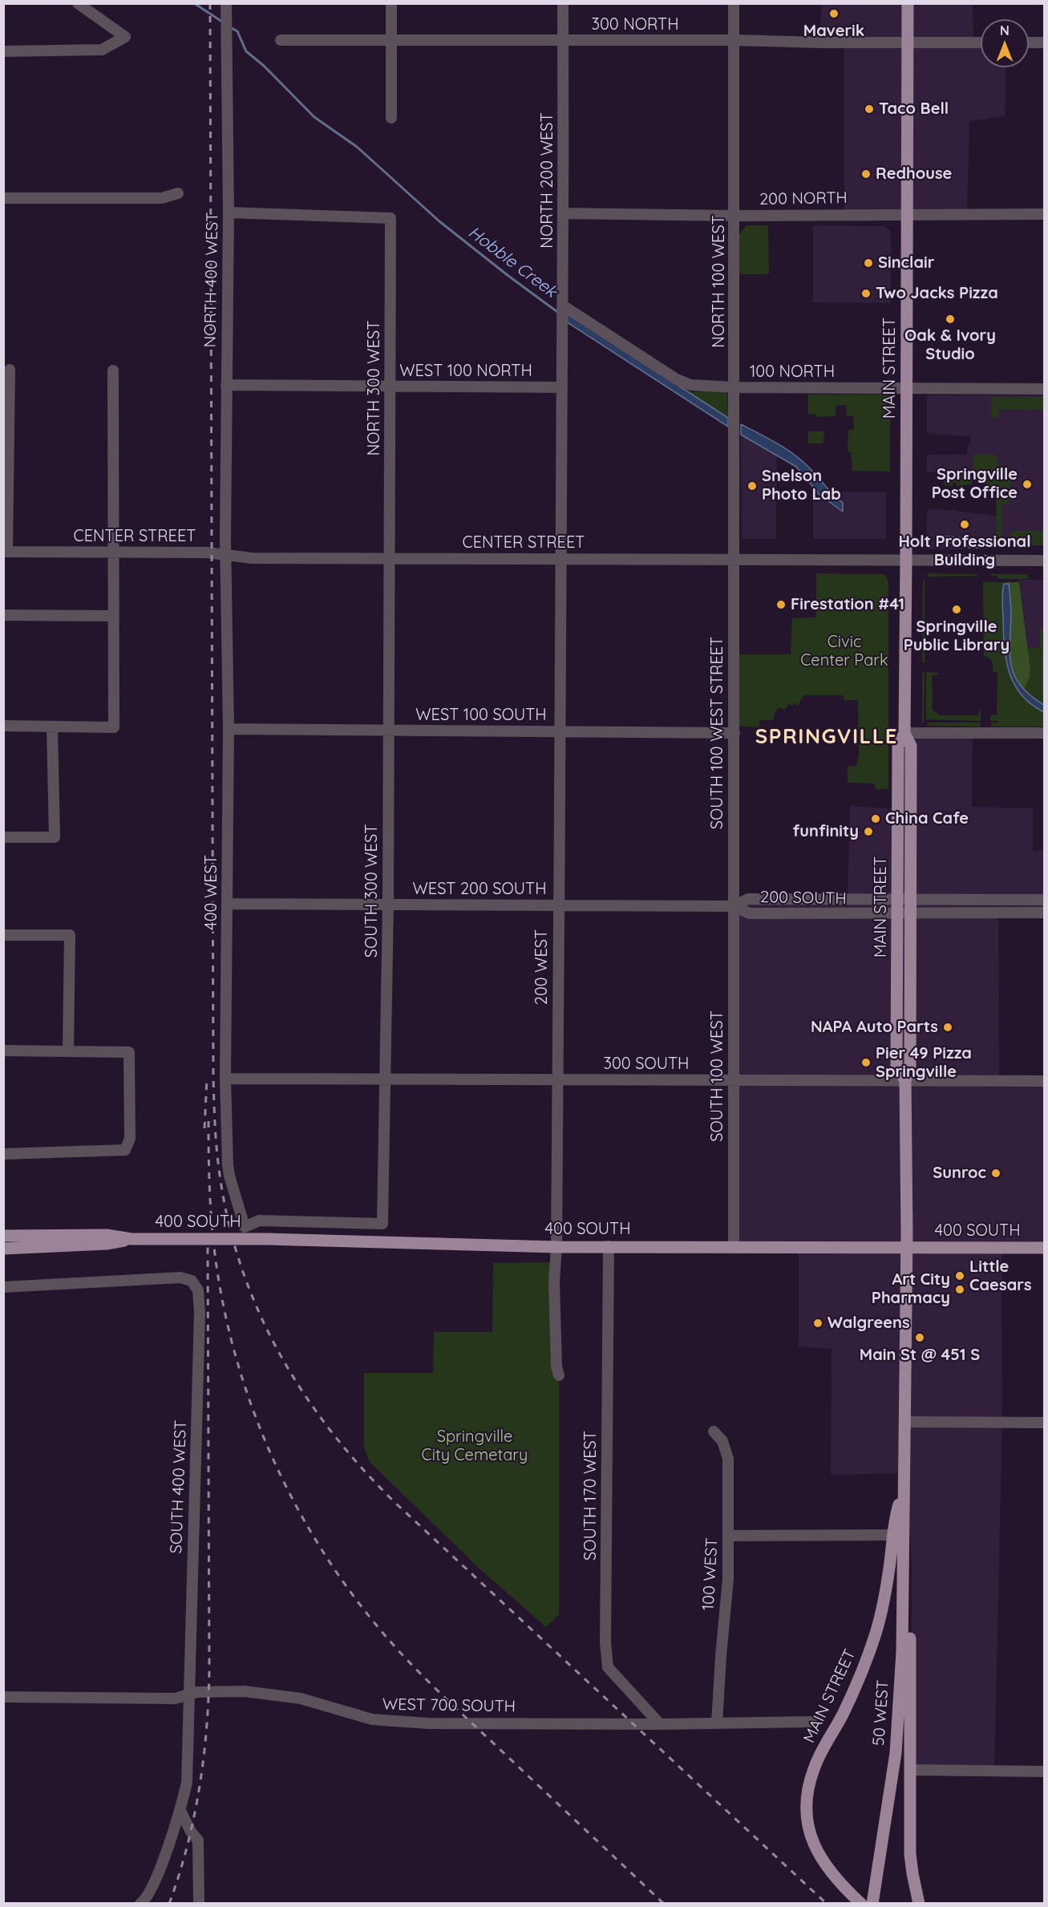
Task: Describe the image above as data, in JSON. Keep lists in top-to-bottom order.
{
  "streets": {
    "main road": ["MAIN STREET", "400 SOUTH", "50 WEST"],
    "street": [
      "300 NORTH",
      "NORTH 200 WEST",
      "200 NORTH",
      "NORTH 400 WEST",
      "NORTH 100 WEST",
      "WEST 100 NORTH",
      "100 NORTH",
      "NORTH 300 WEST",
      "CENTER STREET",
      "WEST 100 SOUTH",
      "SOUTH 100 WEST STREET",
      "WEST 200 SOUTH",
      "SOUTH 300 WEST",
      "400 WEST",
      "200 SOUTH",
      "200 WEST",
      "300 SOUTH",
      "SOUTH 100 WEST",
      "SOUTH 400 WEST",
      "SOUTH 170 WEST",
      "100 WEST",
      "WEST 700 SOUTH"
    ]
  },
  "crossings": [
    ["300 NORTH", "NORTH 200 WEST"],
    ["300 NORTH", "NORTH 100 WEST"],
    ["300 NORTH", "MAIN STREET"],
    ["NORTH 200 WEST", "200 NORTH"],
    ["NORTH 200 WEST", "WEST 100 NORTH"],
    ["NORTH 200 WEST", "100 NORTH"],
    ["NORTH 200 WEST", "CENTER STREET"],
    ["NORTH 200 WEST", "200 WEST"],
    ["200 NORTH", "NORTH 100 WEST"],
    ["200 NORTH", "MAIN STREET"],
    ["NORTH 400 WEST", "WEST 100 NORTH"],
    ["NORTH 400 WEST", "NORTH 300 WEST"],
    ["NORTH 400 WEST", "CENTER STREET"],
    ["NORTH 400 WEST", "400 WEST"],
    ["NORTH 100 WEST", "100 NORTH"],
    ["NORTH 100 WEST", "CENTER STREET"],
    ["NORTH 100 WEST", "SOUTH 100 WEST STREET"],
    ["MAIN STREET", "100 NORTH"],
    ["MAIN STREET", "CENTER STREET"],
    ["MAIN STREET", "200 SOUTH"],
    ["MAIN STREET", "300 SOUTH"],
    ["MAIN STREET", "400 SOUTH"],
    ["MAIN STREET", "50 WEST"],
    ["WEST 100 NORTH", "NORTH 300 WEST"],
    ["NORTH 300 WEST", "CENTER STREET"],
    ["NORTH 300 WEST", "SOUTH 300 WEST"],
    ["CENTER STREET", "SOUTH 100 WEST STREET"],
    ["CENTER STREET", "SOUTH 300 WEST"],
    ["CENTER STREET", "400 WEST"],
    ["CENTER STREET", "200 WEST"],
    ["WEST 100 SOUTH", "SOUTH 100 WEST STREET"],
    ["WEST 100 SOUTH", "SOUTH 300 WEST"],
    ["WEST 100 SOUTH", "400 WEST"],
    ["WEST 100 SOUTH", "200 WEST"],
    ["SOUTH 100 WEST STREET", "WEST 200 SOUTH"],
    ["SOUTH 100 WEST STREET", "200 SOUTH"],
    ["SOUTH 100 WEST STREET", "SOUTH 100 WEST"],
    ["WEST 200 SOUTH", "SOUTH 300 WEST"],
    ["WEST 200 SOUTH", "400 WEST"],
    ["WEST 200 SOUTH", "200 SOUTH"],
    ["WEST 200 SOUTH", "200 WEST"],
    ["WEST 200 SOUTH", "SOUTH 100 WEST"],
    ["SOUTH 300 WEST", "300 SOUTH"],
    ["SOUTH 300 WEST", "400 SOUTH"],
    ["400 WEST", "300 SOUTH"],
    ["400 WEST", "400 SOUTH"],
    ["200 SOUTH", "SOUTH 100 WEST"],
    ["200 WEST", "300 SOUTH"],
    ["200 WEST", "400 SOUTH"],
    ["300 SOUTH", "SOUTH 100 WEST"],
    ["SOUTH 100 WEST", "400 SOUTH"],
    ["400 SOUTH", "SOUTH 170 WEST"],
    ["SOUTH 400 WEST", "WEST 700 SOUTH"],
    ["SOUTH 170 WEST", "WEST 700 SOUTH"],
    ["100 WEST", "WEST 700 SOUTH"]
  ],
  "districts": ["SPRINGVILLE"],
  "water": ["Hobble Creek"],
  "parks": ["Civic Center Park", "Springville City Cemetary"],
  "places": [
    "Maverik",
    "Taco Bell",
    "Redhouse",
    "Sinclair",
    "Two Jacks Pizza",
    "Oak & Ivory Studio",
    "Springville Post Office",
    "Snelson Photo Lab",
    "Holt Professional Building",
    "Firestation #41",
    "Springville Public Library",
    "China Cafe",
    "funfinity",
    "NAPA Auto Parts",
    "Pier 49 Pizza Springville",
    "Sunroc",
    "Little Caesars",
    "Art City Pharmacy",
    "Walgreens",
    "Main St @ 451 S"
  ],
  "north": "top"
}
